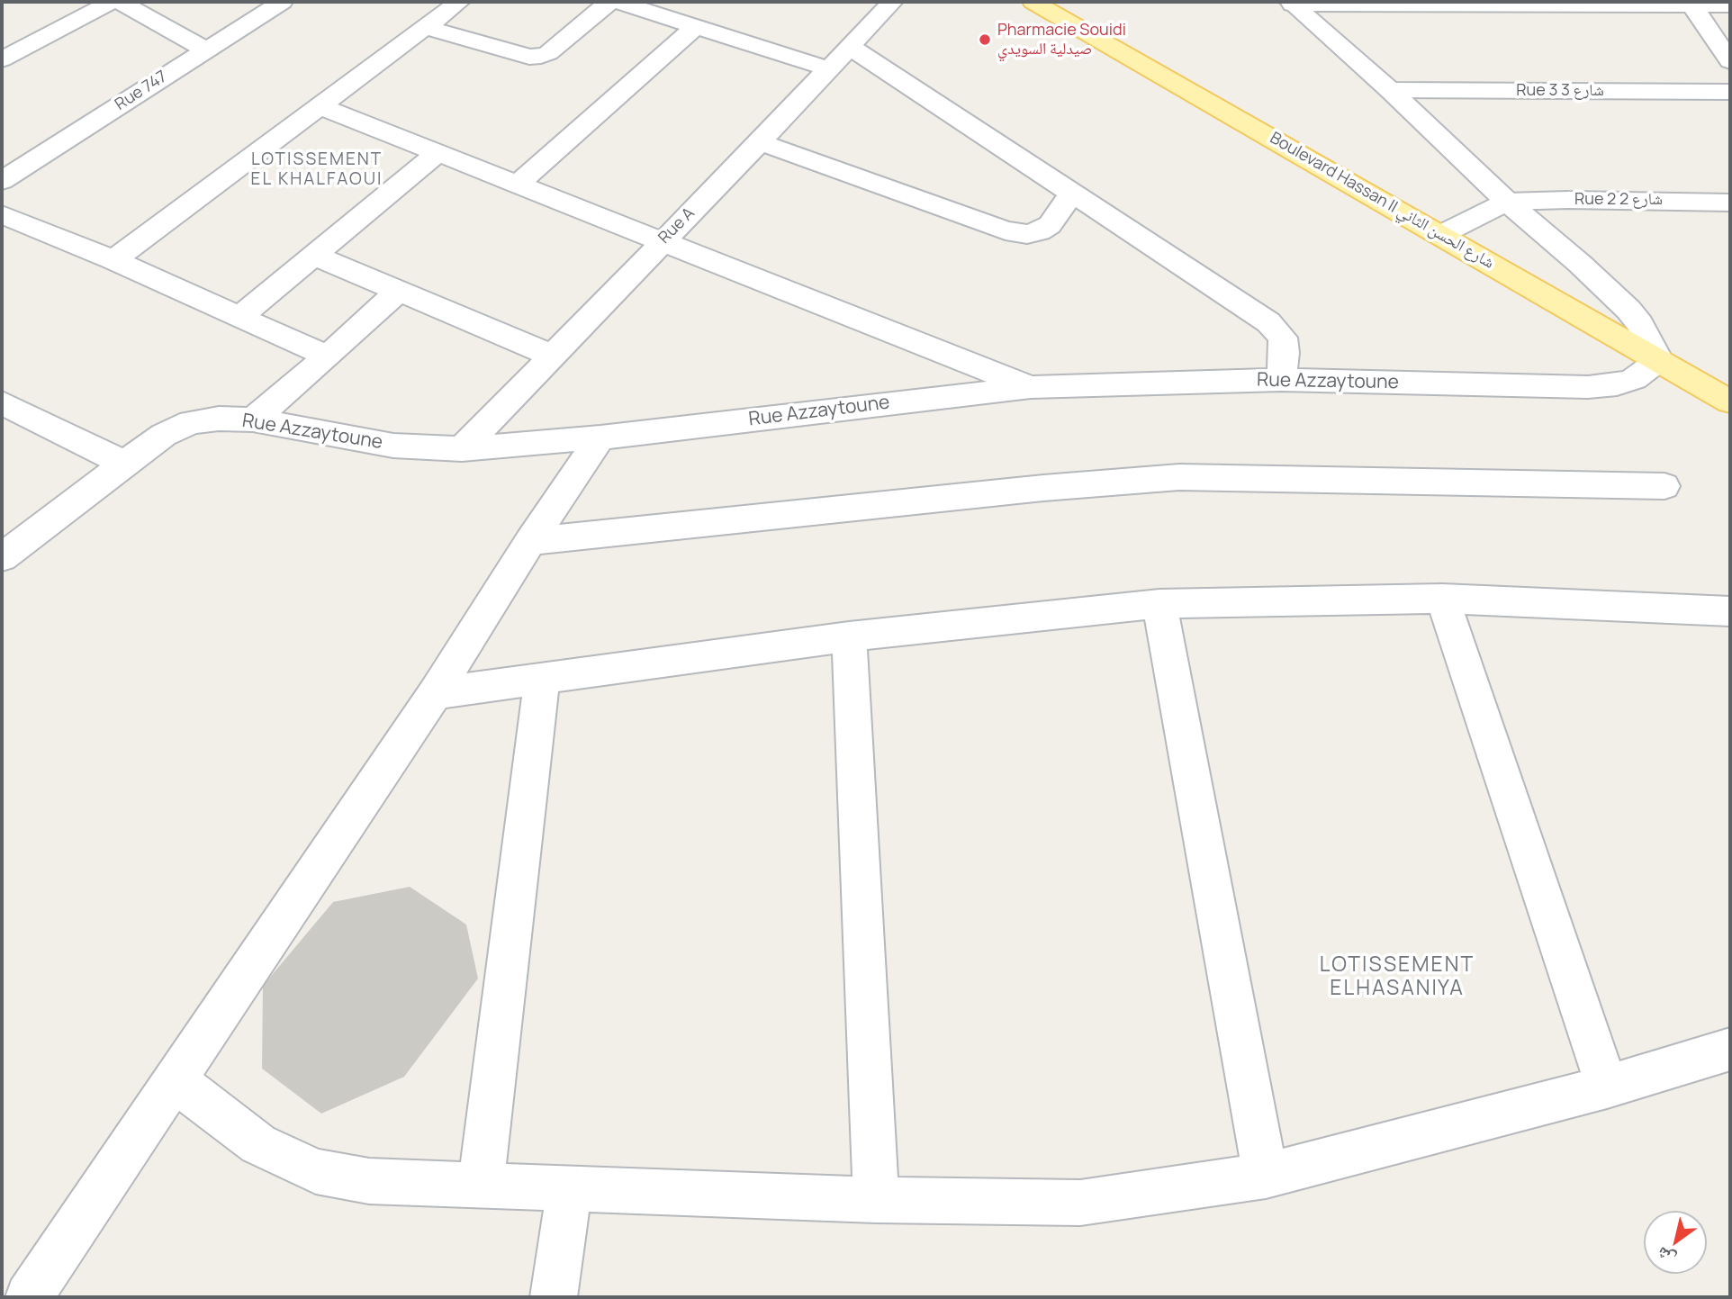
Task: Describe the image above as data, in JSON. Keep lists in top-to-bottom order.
{
  "streets": {
    "main road": ["Boulevard Hassan II شارع الحسن الثاني"],
    "street": [
      "Rue 747",
      "Rue 3 شارع 3",
      "Rue 2 شارع 2",
      "Rue A",
      "Rue Azzaytoune"
    ]
  },
  "crossings": [
    ["Boulevard Hassan II شارع الحسن الثاني", "Rue Azzaytoune"],
    ["Rue A", "Rue Azzaytoune"]
  ],
  "districts": ["LOTISSEMENT EL KHALFAOUI", "LOTISSEMENT ELHASANIYA"],
  "places": ["Pharmacie Souidi صيدلية السويدي"],
  "north": "bottom left"
}
